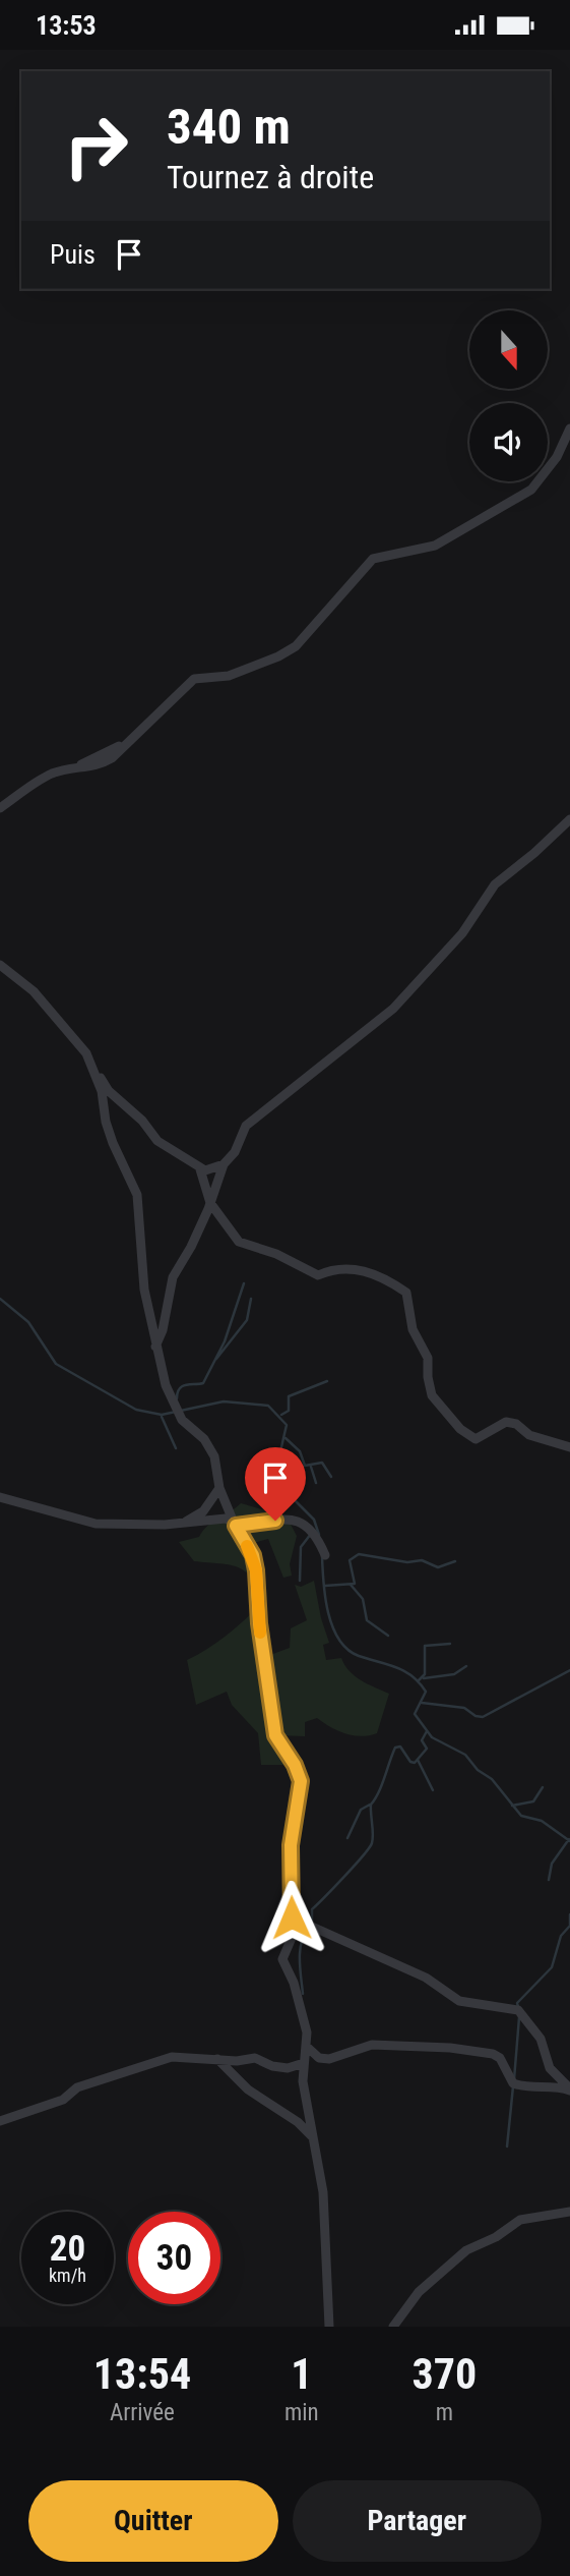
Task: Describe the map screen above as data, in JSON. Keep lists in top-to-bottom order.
{
  "north": "bottom",
  "page": {
    "status": "13:53",
    "turn": ["340 m", "Tournez à droite"],
    "then": "Puis",
    "speed": "20 km/h",
    "limit": "30",
    "eta": [
      "13:54",
      "Arrivée",
      "1",
      "min",
      "370",
      "m"
    ],
    "buttons": ["Quitter", "Partager"]
  }
}
